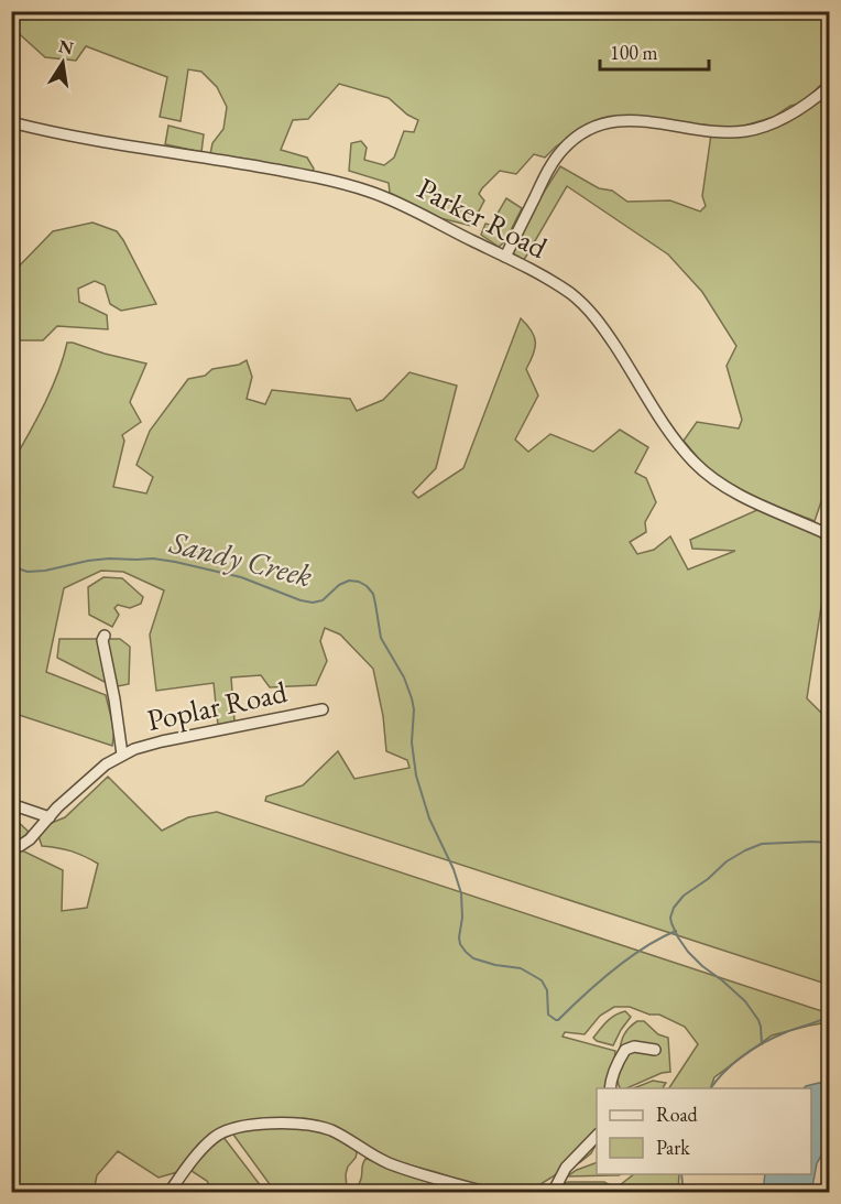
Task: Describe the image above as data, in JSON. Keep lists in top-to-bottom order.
{
  "streets": {
    "street": ["Parker Road", "Poplar Road"]
  },
  "water": ["Sandy Creek"],
  "legend": ["Road", "Park"],
  "scale_bar": "100 m",
  "north": "top"
}
